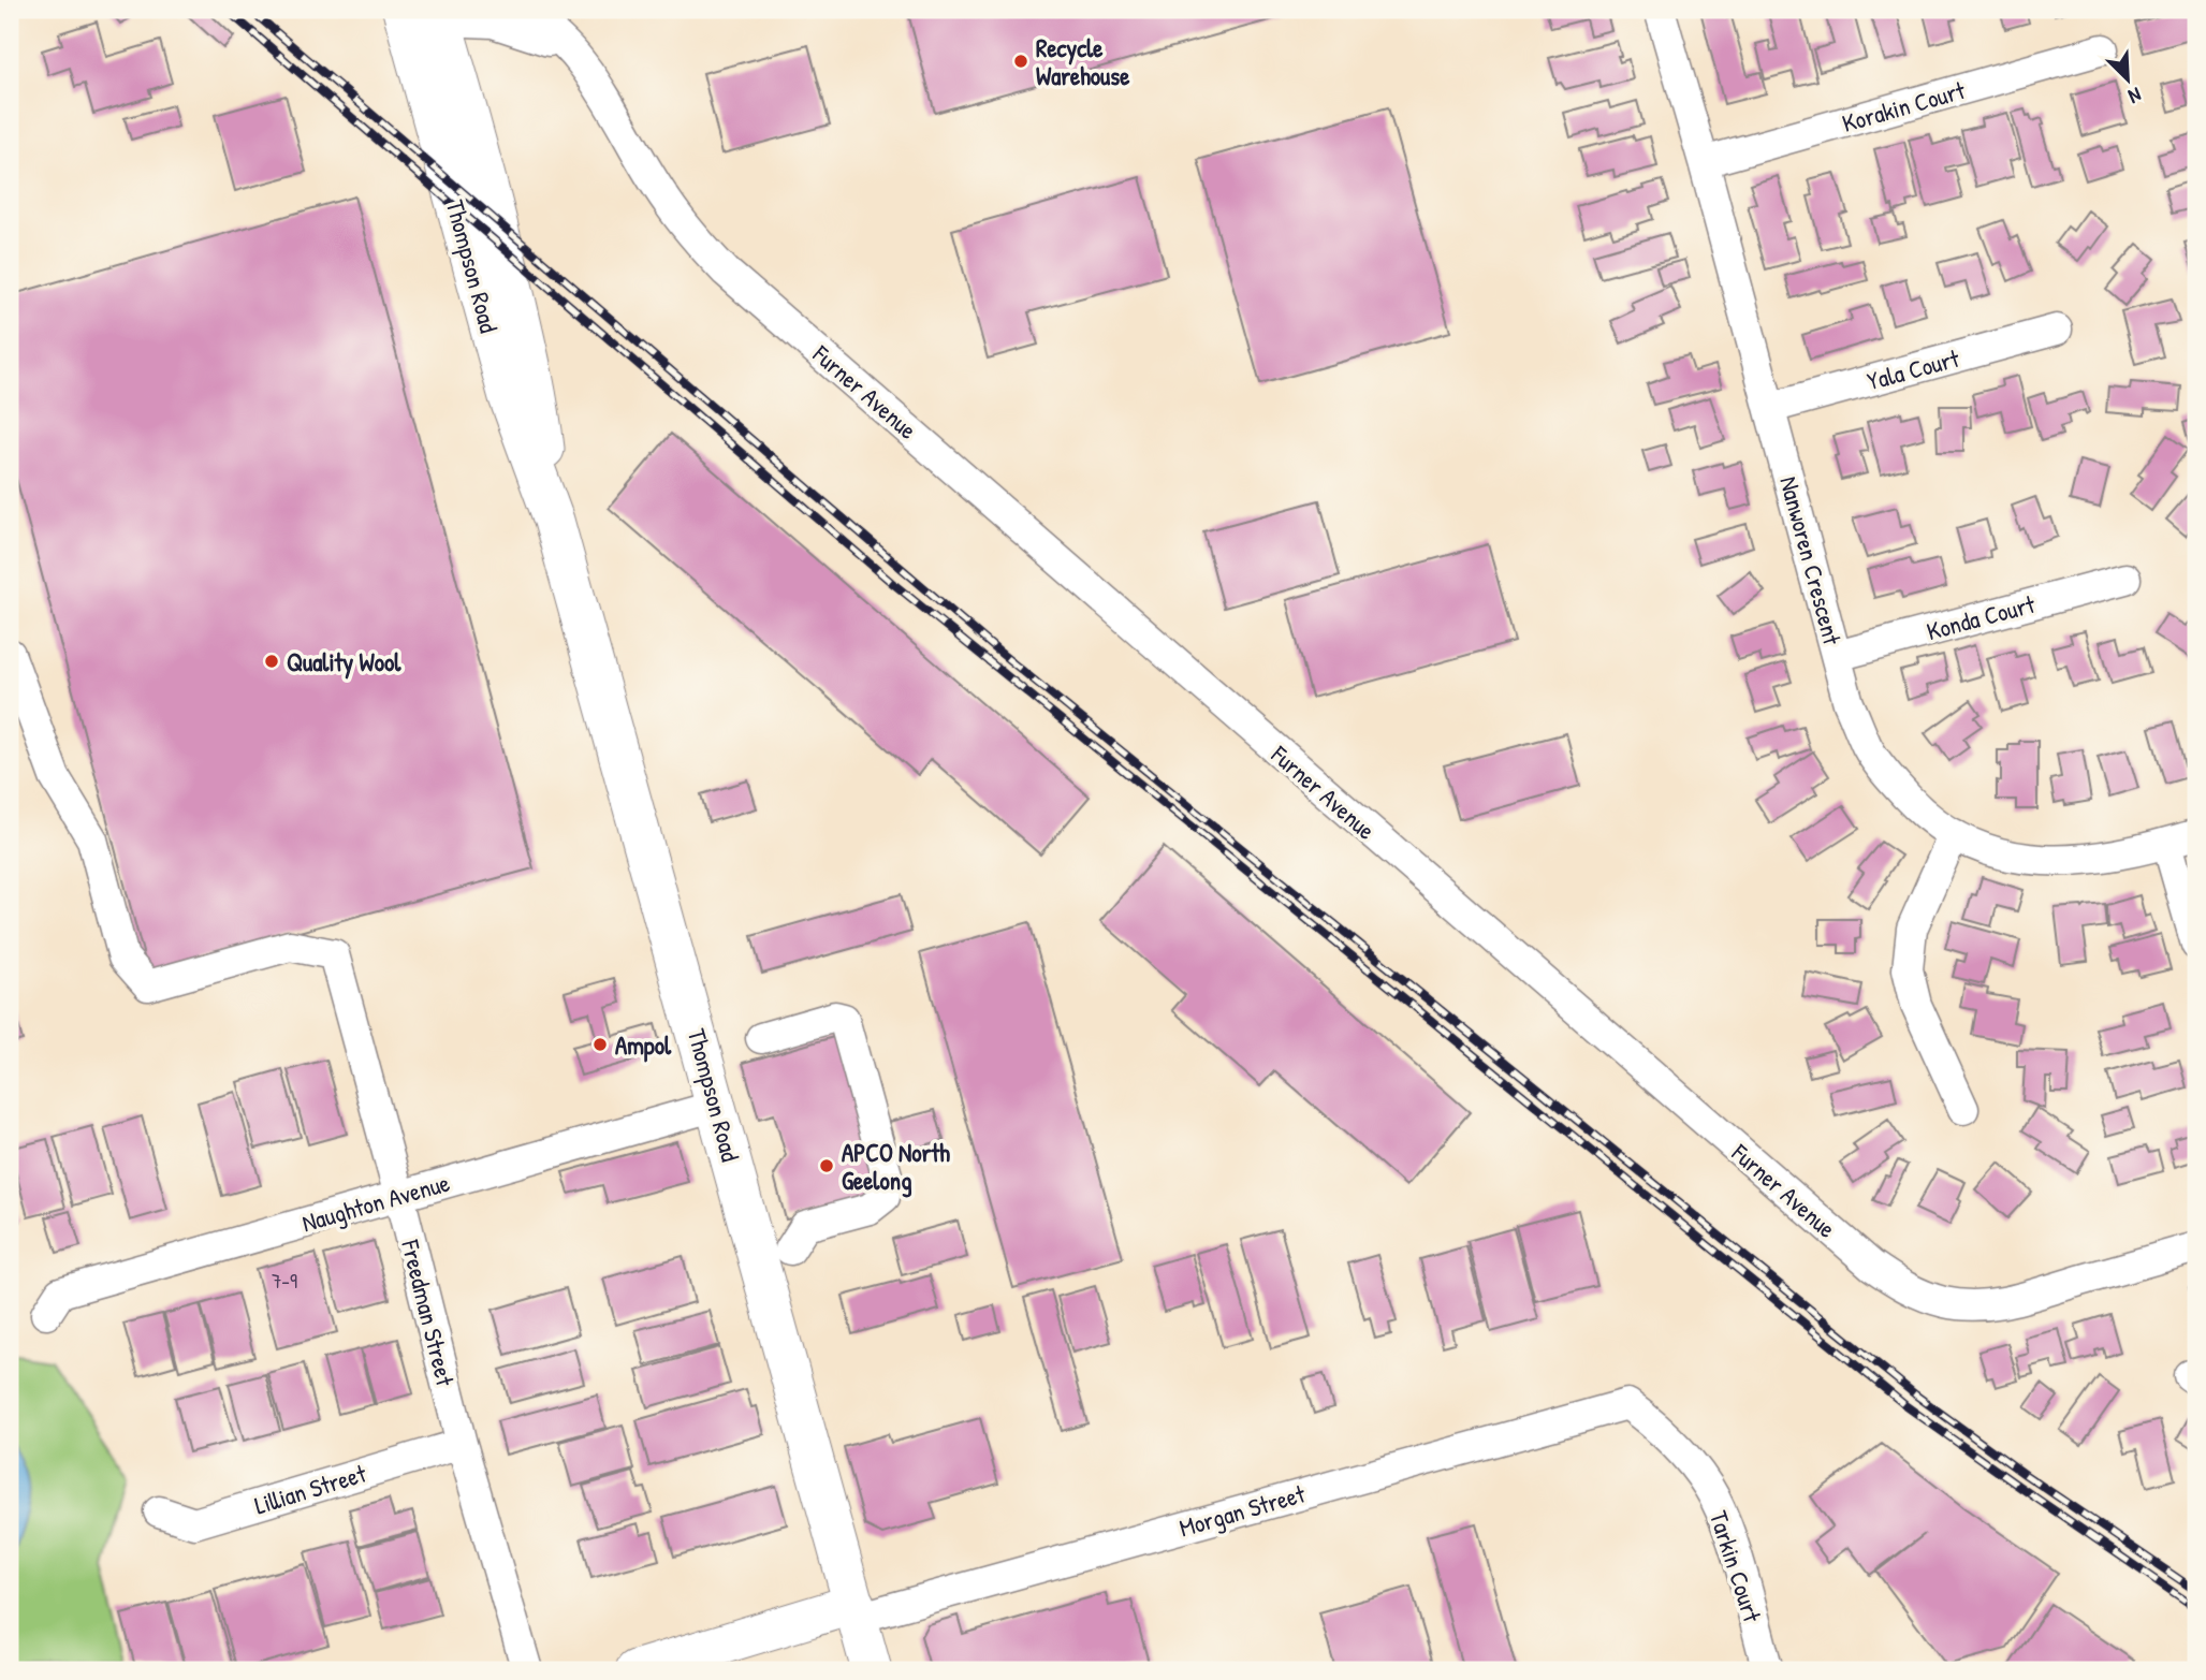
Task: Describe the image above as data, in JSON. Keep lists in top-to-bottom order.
{
  "streets": {
    "main road": ["Thompson Road", "Morgan Street"],
    "street": [
      "Korakin Court",
      "Yala Court",
      "Furner Avenue",
      "Nanworen Crescent",
      "Konda Court",
      "Naughton Avenue",
      "Freedman Street",
      "Lillian Street",
      "Tarkin Court"
    ]
  },
  "crossings": [
    ["Korakin Court", "Nanworen Crescent"],
    ["Thompson Road", "Naughton Avenue"],
    ["Thompson Road", "Morgan Street"],
    ["Yala Court", "Nanworen Crescent"],
    ["Nanworen Crescent", "Konda Court"],
    ["Naughton Avenue", "Freedman Street"],
    ["Freedman Street", "Lillian Street"],
    ["Morgan Street", "Tarkin Court"]
  ],
  "places": [
    "Recycle Warehouse",
    "Quality Wool",
    "Ampol",
    "APCO North Geelong"
  ],
  "house_numbers": ["7-9"],
  "north": "bottom right"
}
